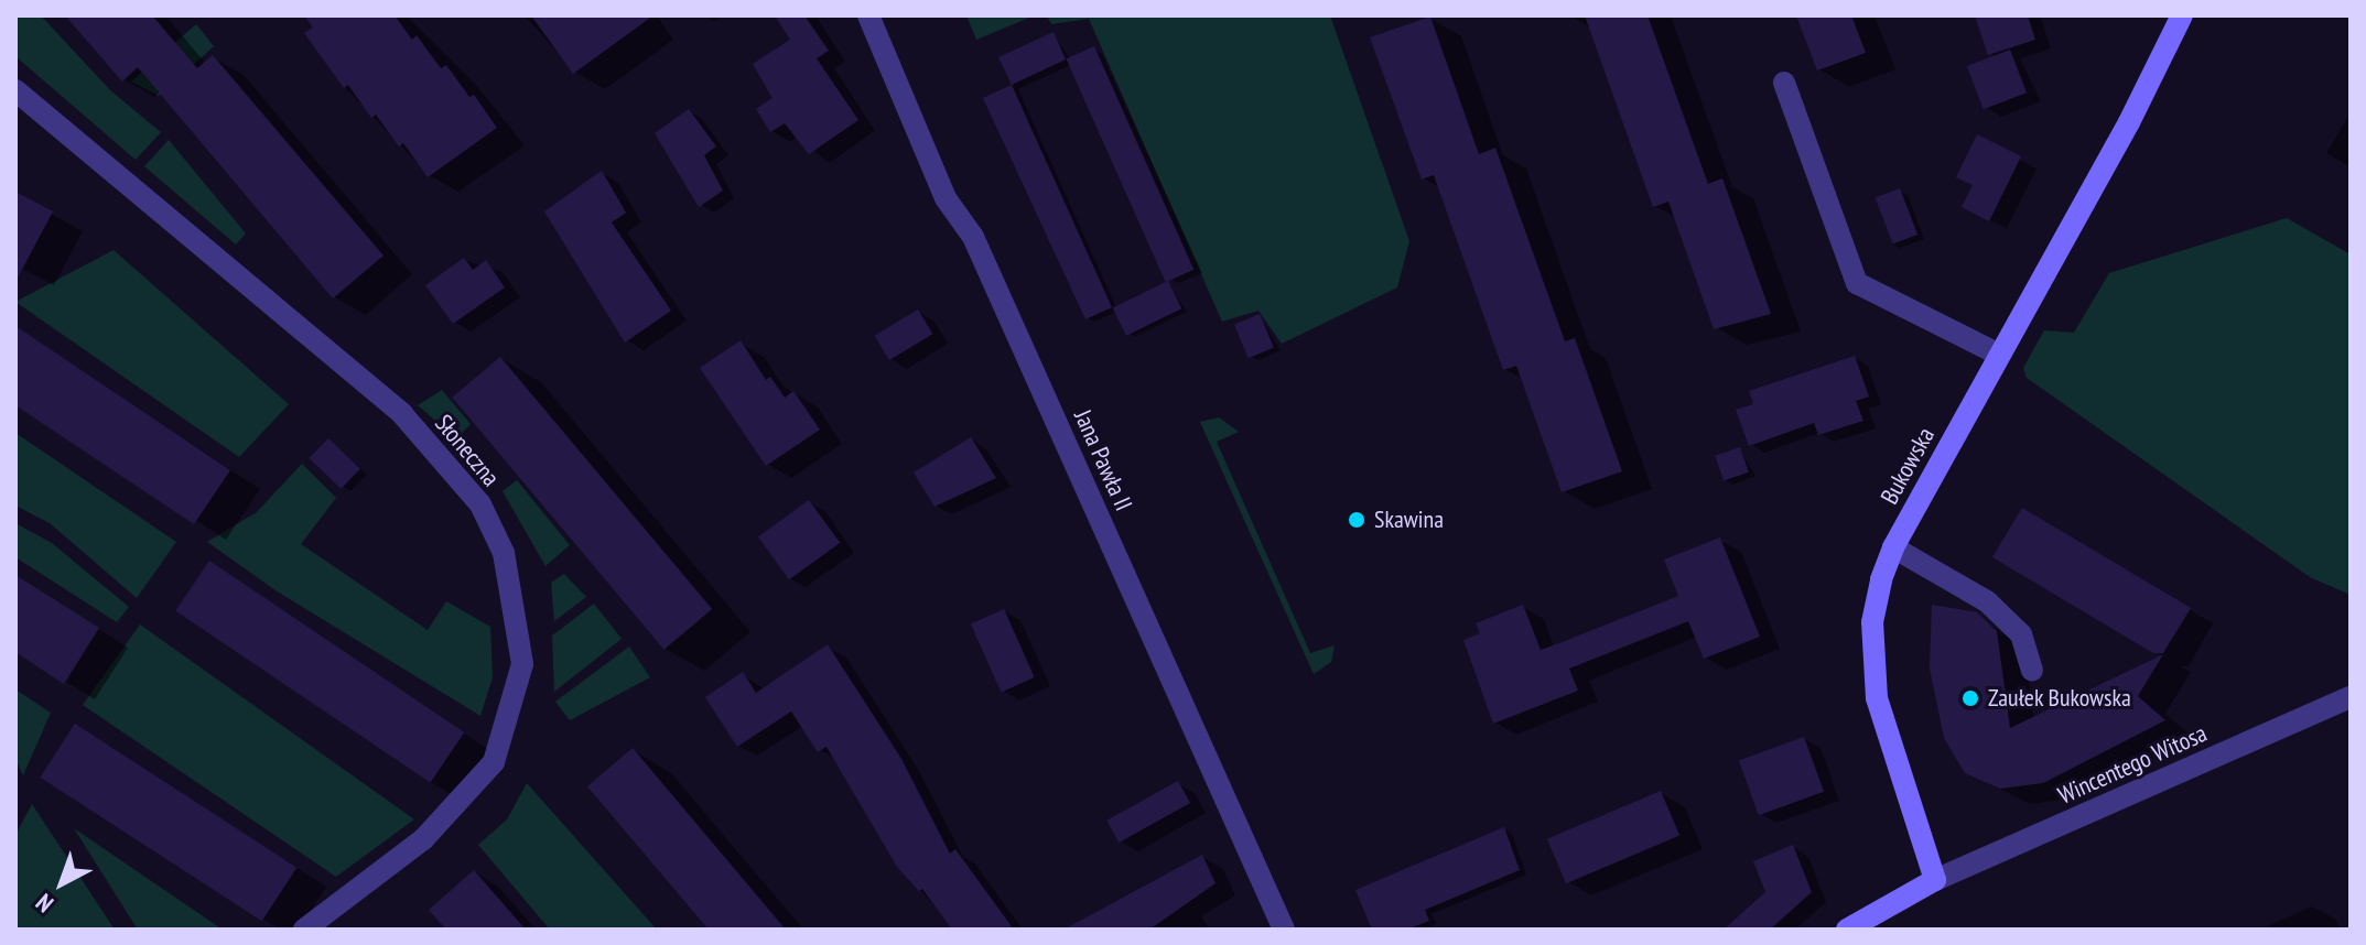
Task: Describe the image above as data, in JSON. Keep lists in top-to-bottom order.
{
  "streets": {
    "street": [
      "Słoneczna",
      "Jana Pawła II",
      "Bukowska",
      "Wincentego Witosa"
    ]
  },
  "crossings": [
    ["Bukowska", "Wincentego Witosa"]
  ],
  "places": ["Skawina", "Zaułek Bukowska"],
  "north": "bottom left"
}
